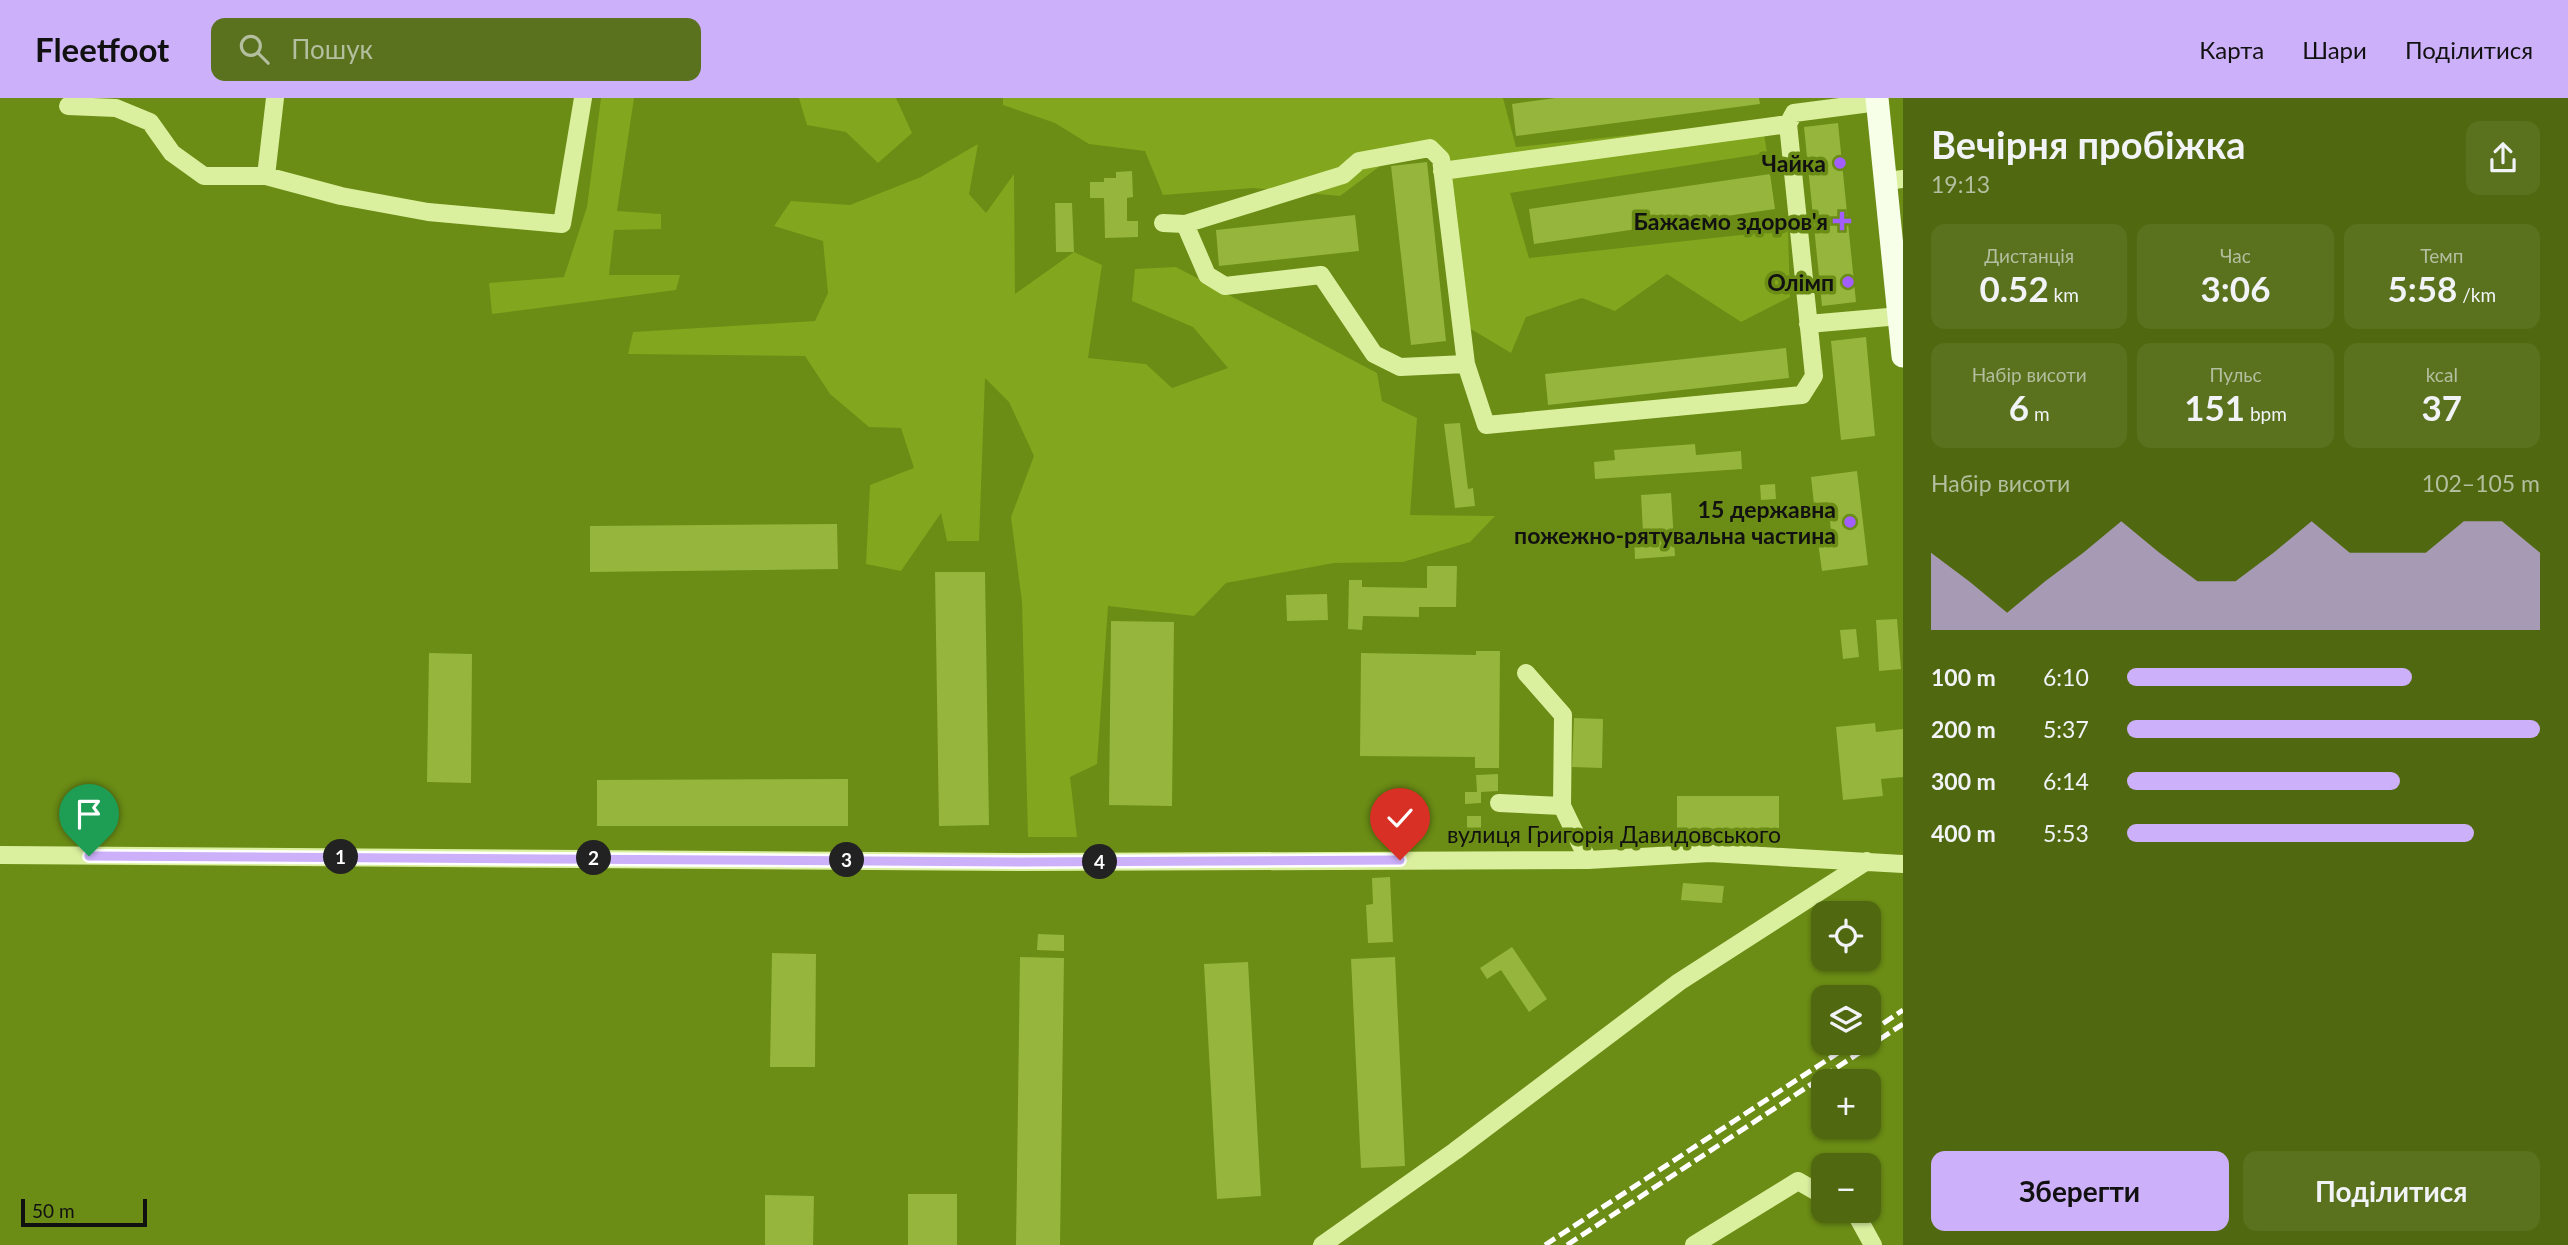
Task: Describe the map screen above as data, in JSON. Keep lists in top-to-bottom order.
{
  "streets": {
    "street": ["вулиця Григорія Давидовського"]
  },
  "places": {
    "other": ["Чайка", "Олімп", "15 державна пожежно-рятувальна частина"],
    "health": ["Бажаємо здоров'я"]
  },
  "scale_bar": "50 m",
  "page": {
    "header": "Fleetfoot",
    "search": "Пошук",
    "nav": ["Карта", "Шари", "Поділитися"],
    "heading": ["Вечірня пробіжка", "19:13"],
    "stats": [
      ["Дистанція", "0.52 km"],
      ["Час", "3:06"],
      ["Темп", "5:58 /km"],
      ["Набір висоти", "6 m"],
      ["Пульс", "151 bpm"],
      ["kcal", "37"]
    ],
    "chart": ["Набір висоти", "102–105 m"],
    "list": [
      {
        "name": "100 m",
        "note": "6:10"
      },
      {
        "name": "200 m",
        "note": "5:37"
      },
      {
        "name": "300 m",
        "note": "6:14"
      },
      {
        "name": "400 m",
        "note": "5:53"
      }
    ],
    "pins": [
      "1",
      "2",
      "3",
      "4"
    ],
    "map_buttons": ["+", "−"],
    "buttons": ["Зберегти", "Поділитися"],
    "scale": "50 m"
  }
}
